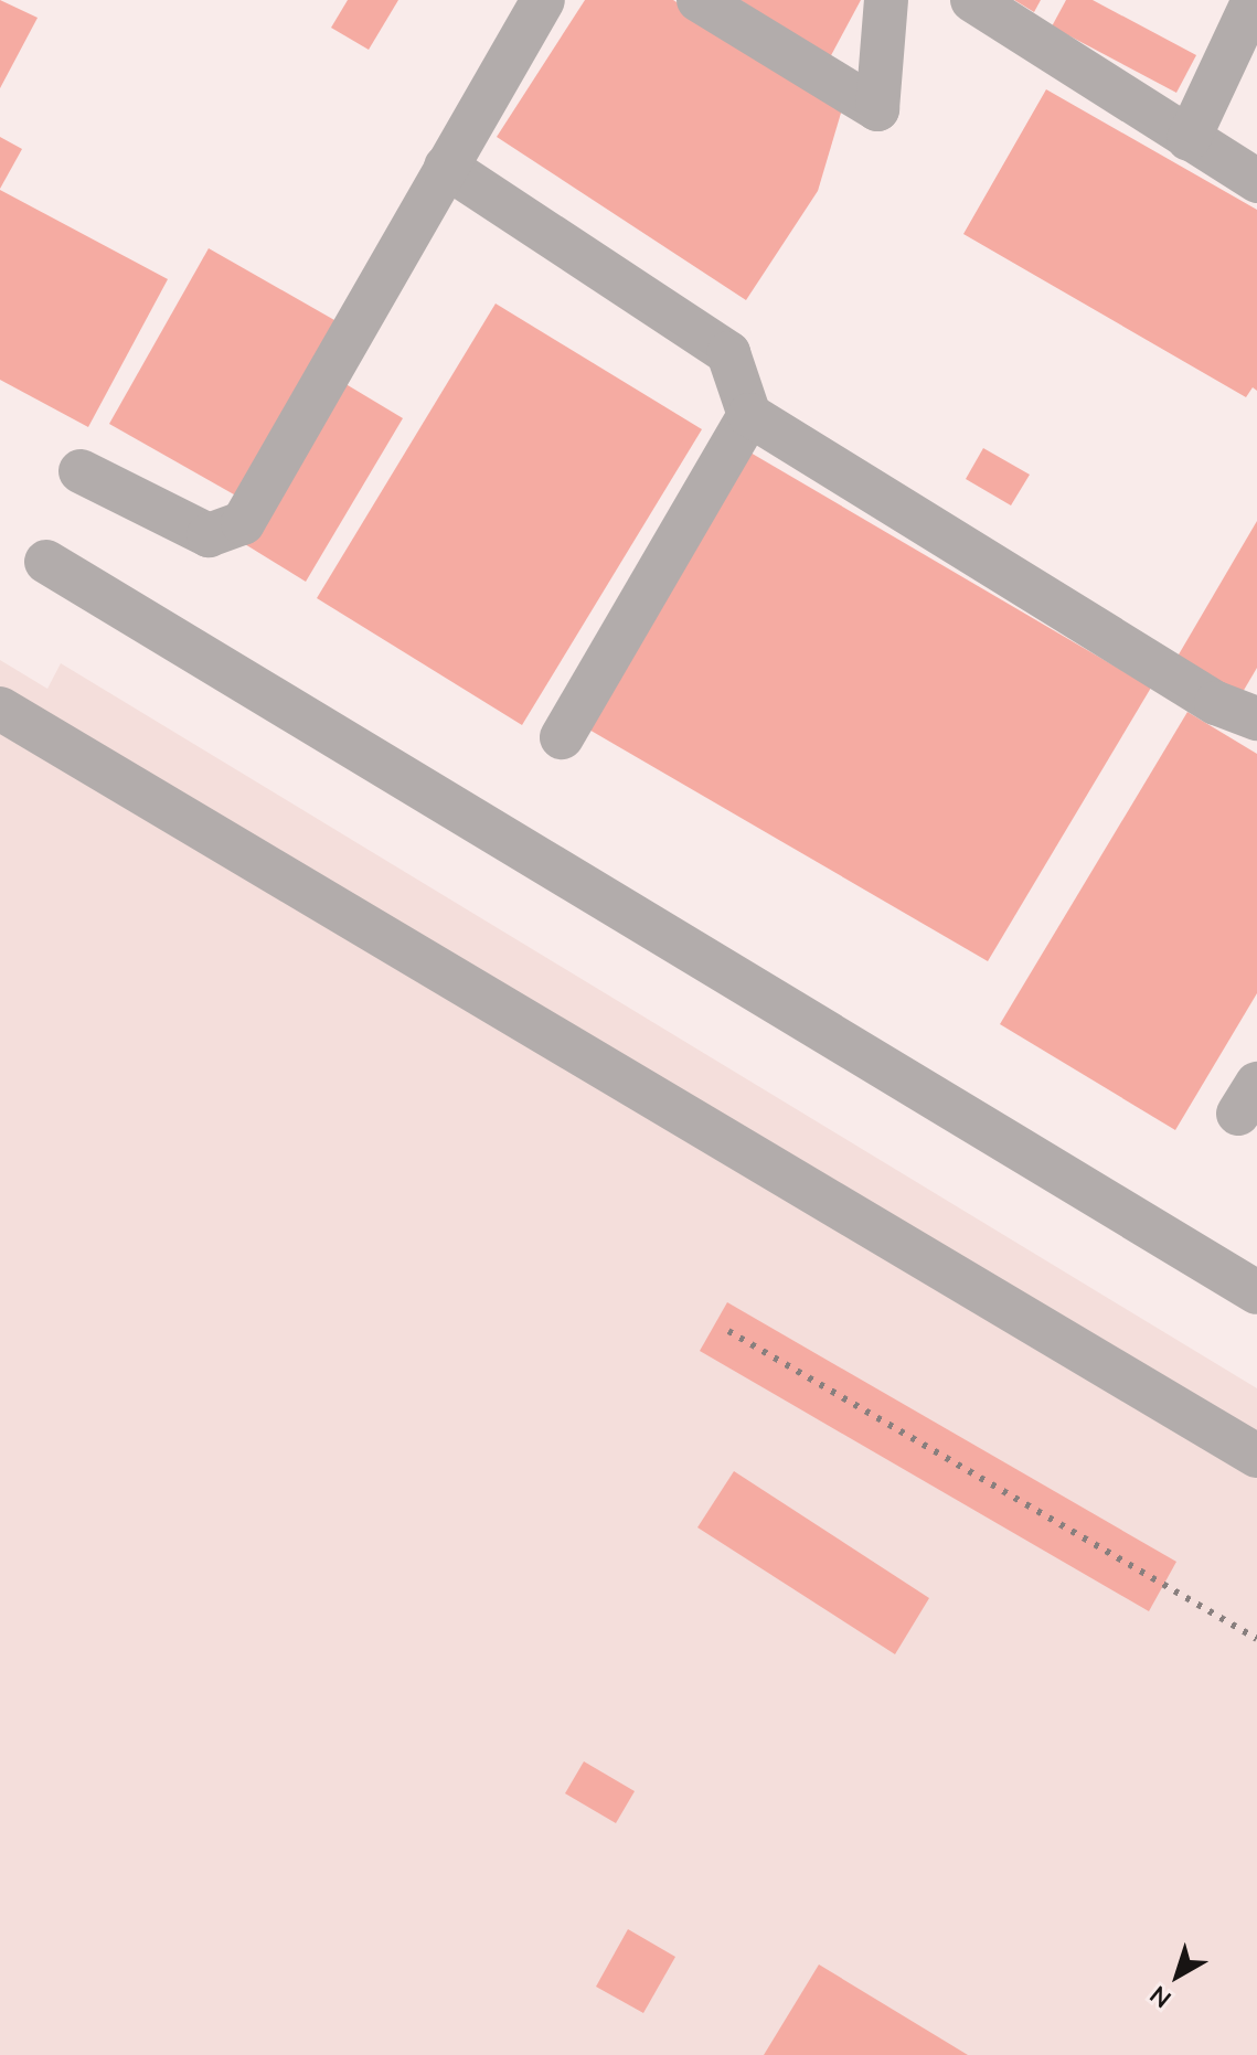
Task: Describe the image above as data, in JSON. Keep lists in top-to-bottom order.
{
  "north": "bottom left"
}
